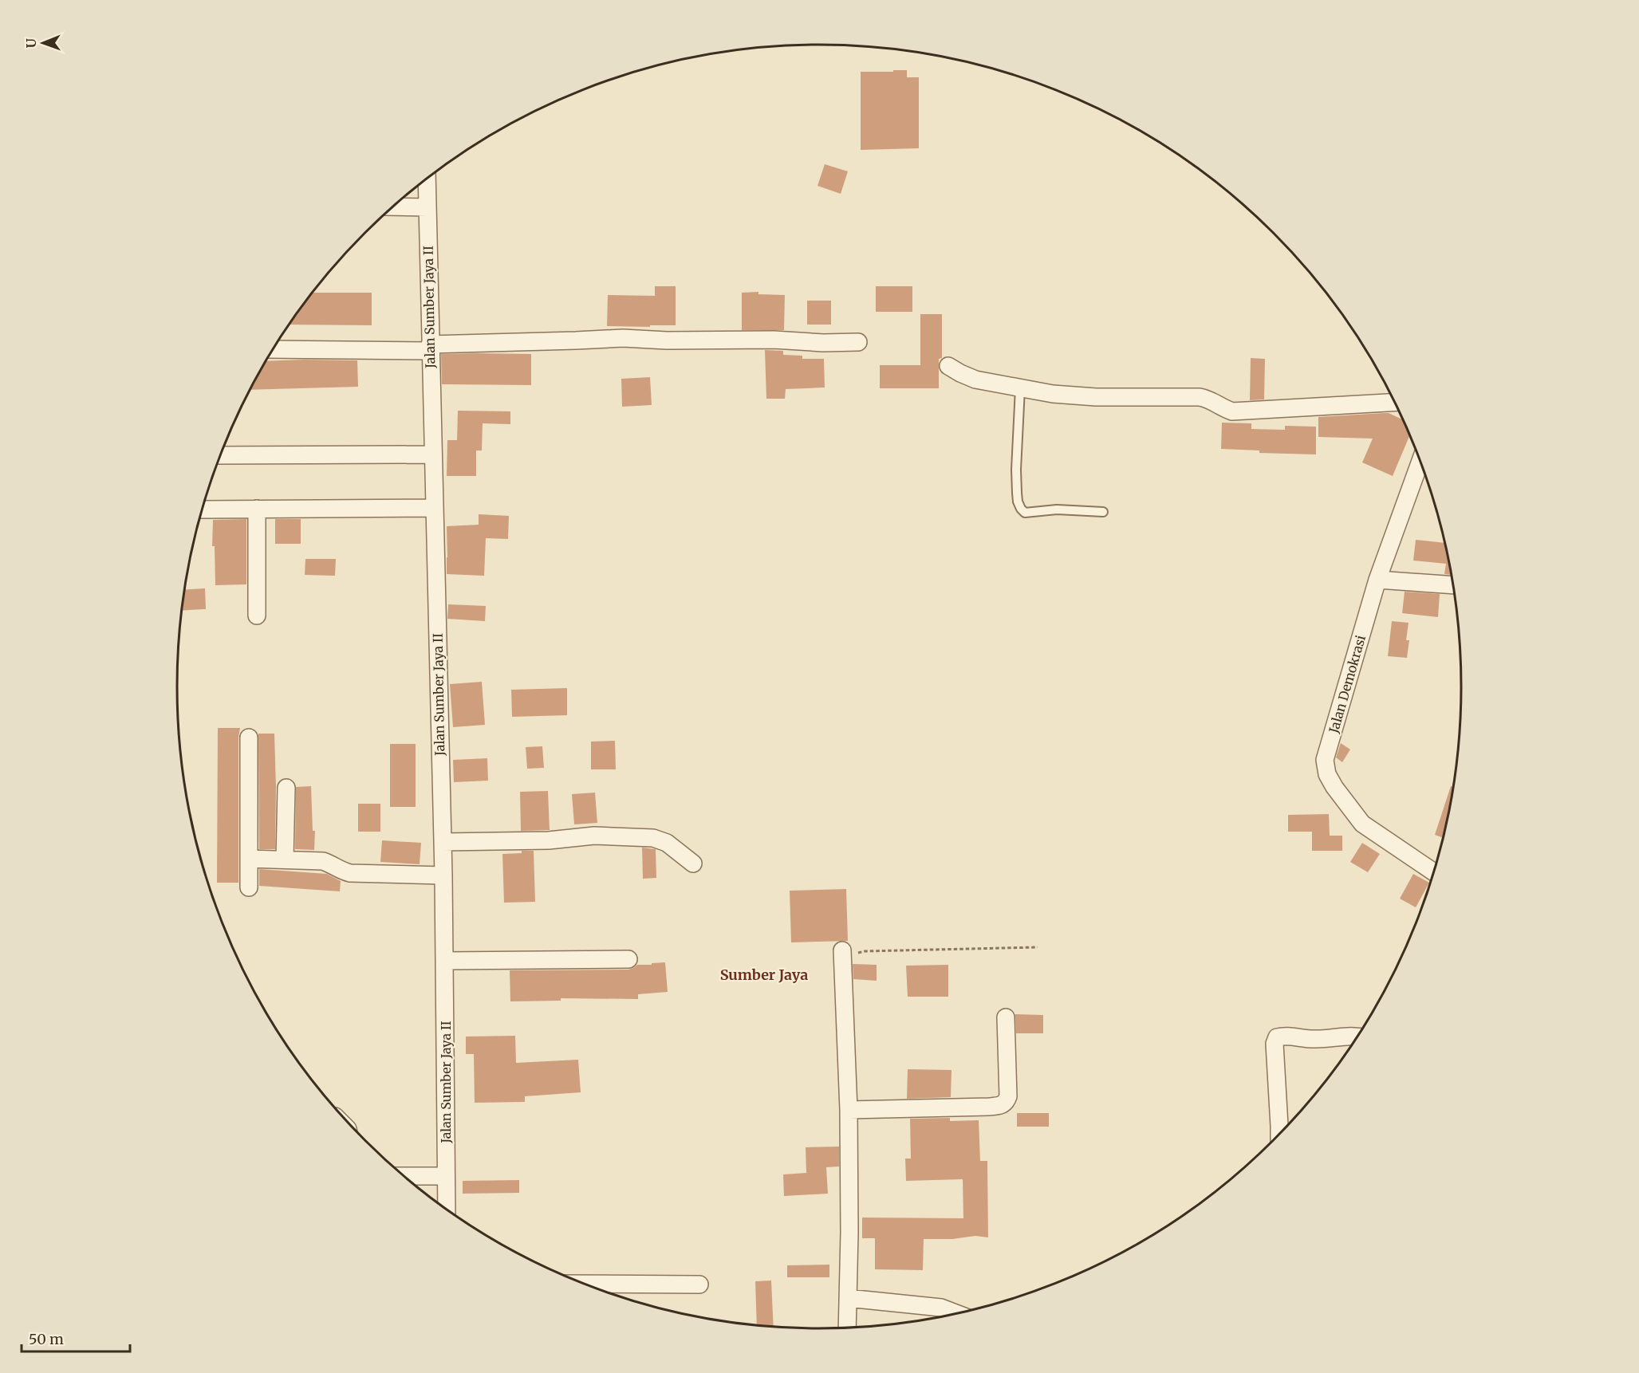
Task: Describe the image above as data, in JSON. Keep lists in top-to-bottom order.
{
  "streets": {
    "street": ["Jalan Sumber Jaya II", "Jalan Demokrasi"]
  },
  "districts": ["Sumber Jaya"],
  "scale_bar": "50 m",
  "north": "left"
}
